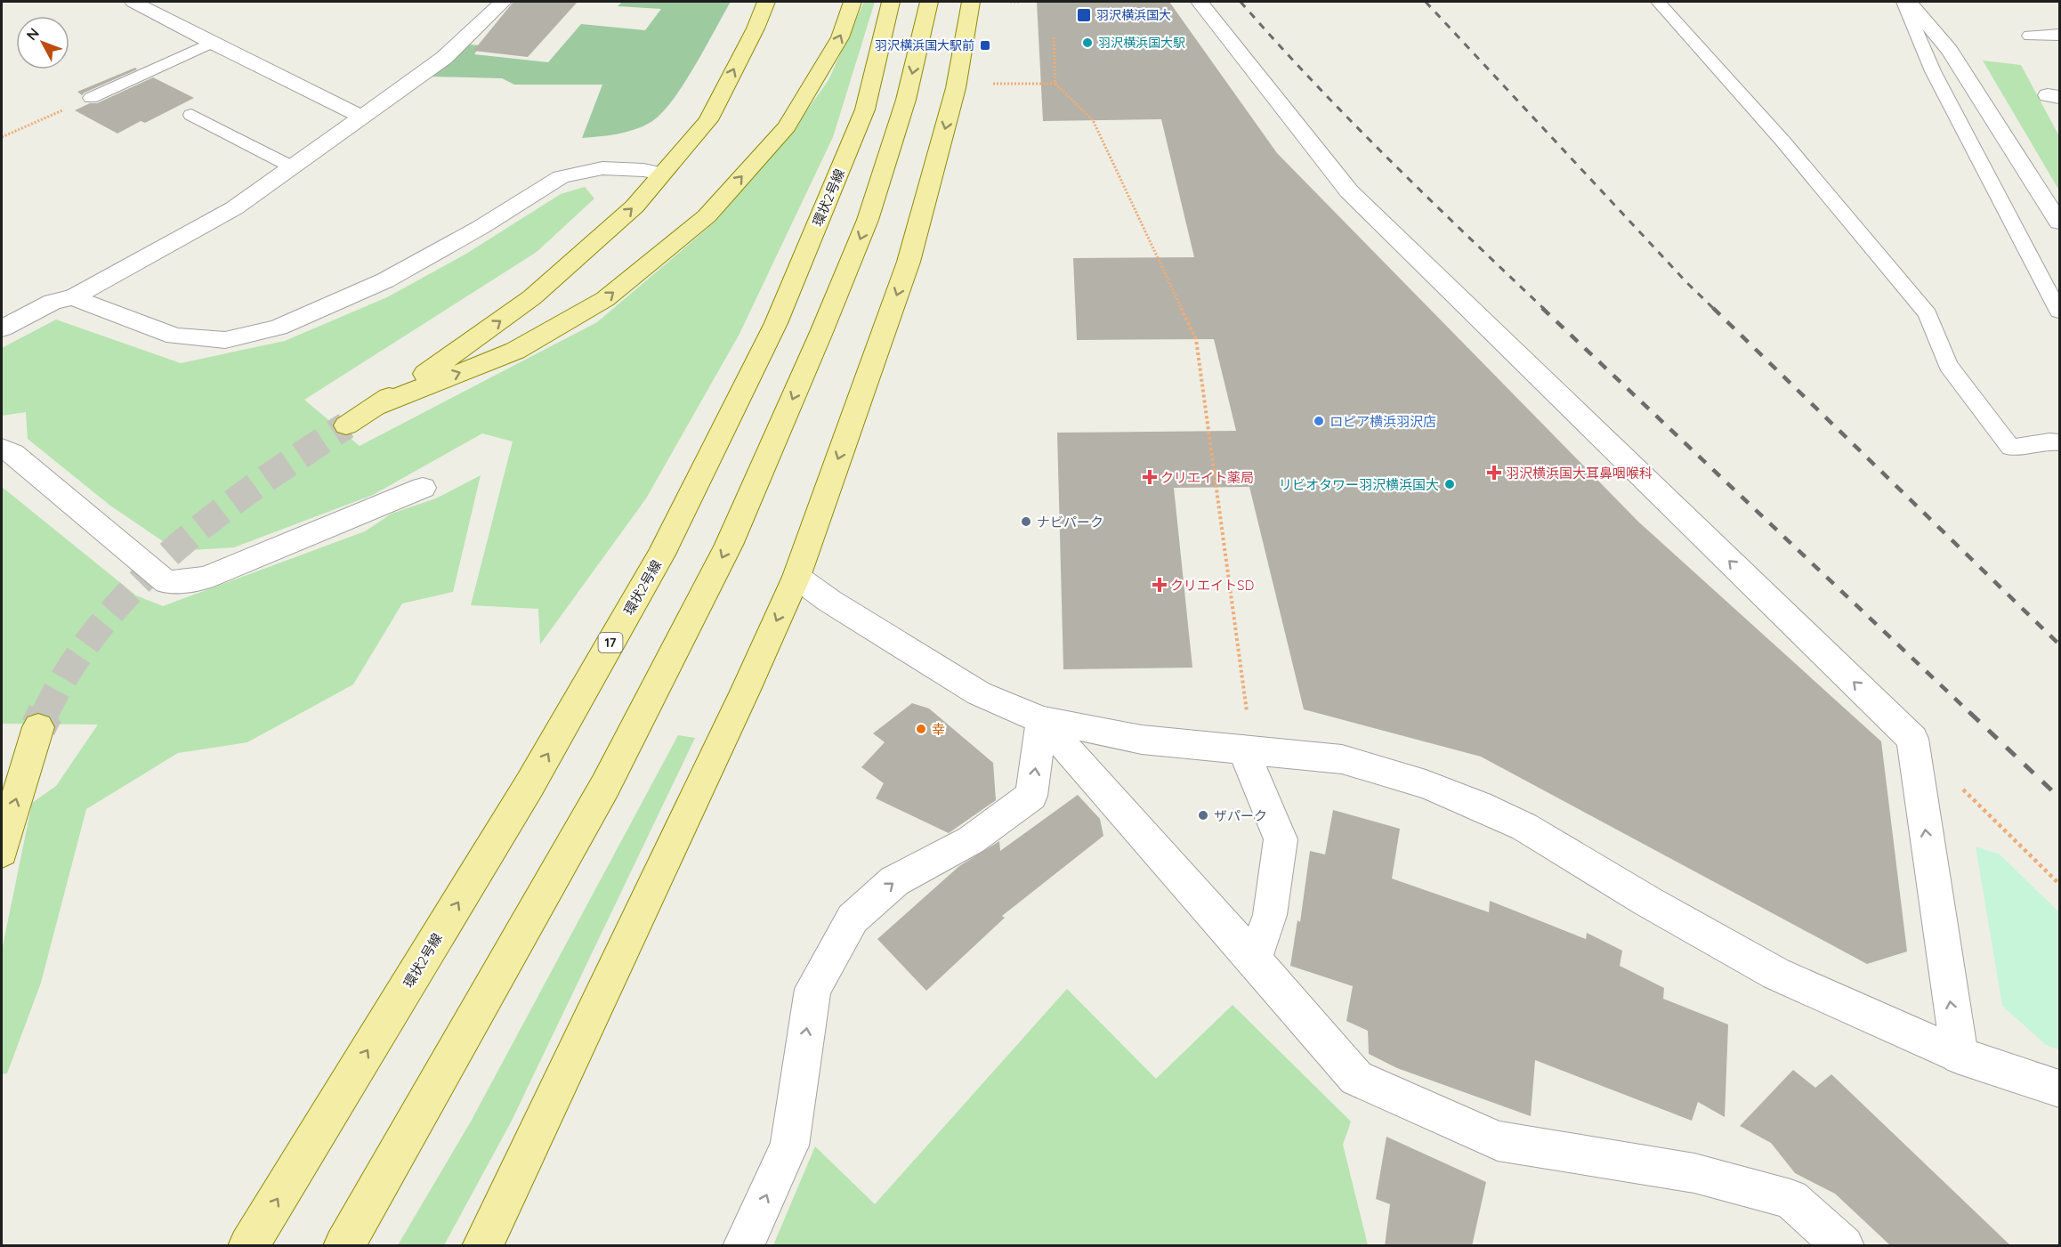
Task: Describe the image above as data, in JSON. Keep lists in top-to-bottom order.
{
  "streets": {
    "main road": ["環状2号線", "17"]
  },
  "places": {
    "transit": ["羽沢横浜国大", "羽沢横浜国大駅前"],
    "other": [
      "羽沢横浜国大駅",
      "ロピア横浜羽沢店",
      "リビオタワー羽沢横浜国大",
      "ナビパーク",
      "幸",
      "ザパーク"
    ],
    "health": ["羽沢横浜国大耳鼻咽喉科", "クリエイト薬局", "クリエイトSD"]
  },
  "north": "top left"
}
